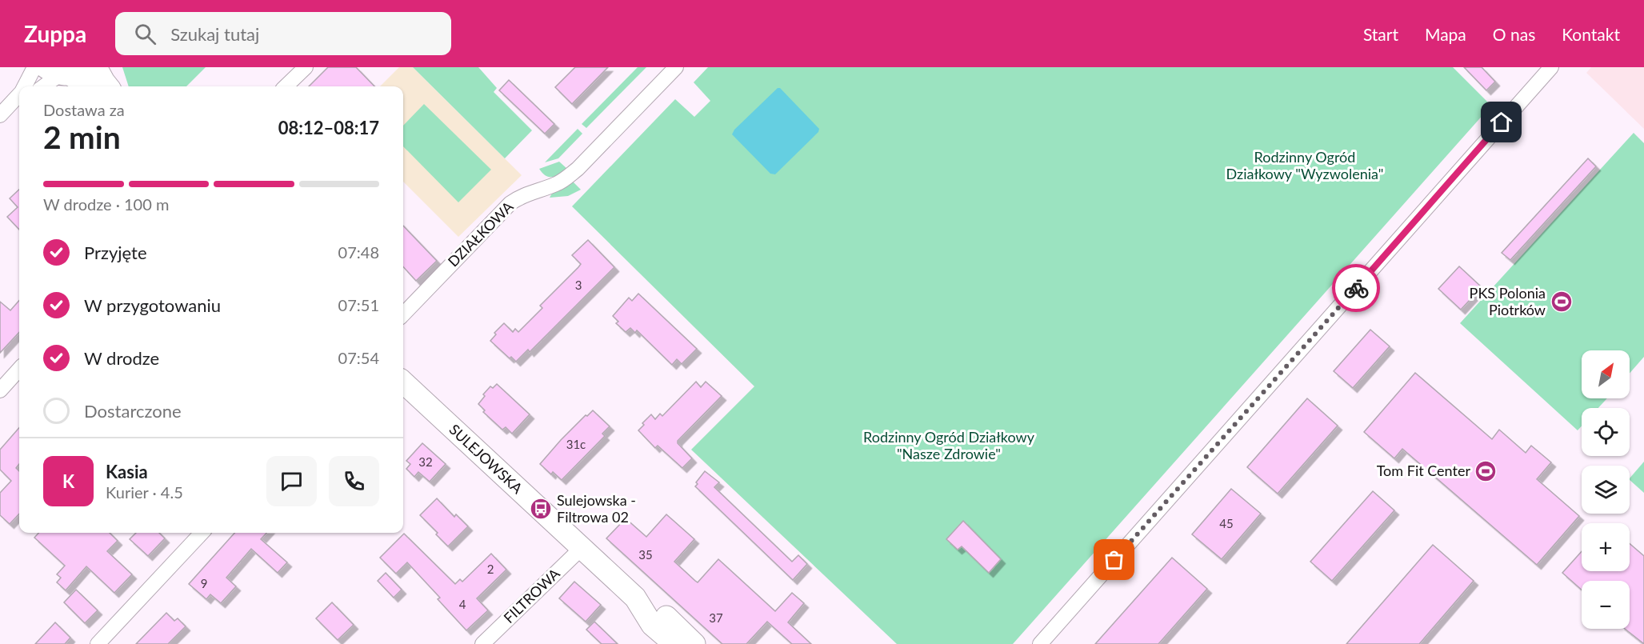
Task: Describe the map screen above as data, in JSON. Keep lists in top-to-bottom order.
{
  "streets": {
    "main road": ["SULEJOWSKA"],
    "street": ["DZIAŁKOWA", "FILTROWA"]
  },
  "crossings": [
    ["SULEJOWSKA", "FILTROWA"]
  ],
  "parks": ["Rodzinny Ogród Działkowy \"Wyzwolenia\"", "Rodzinny Ogród Działkowy \"Nasze Zdrowie\""],
  "places": {
    "sports": ["PKS Polonia Piotrków", "Tom Fit Center"],
    "bus stop": ["Sulejowska - Filtrowa 02"]
  },
  "house_numbers": [
    "3",
    "31c",
    "32",
    "45",
    "35",
    "2",
    "9",
    "4",
    "37"
  ],
  "north": "top right",
  "page": {
    "header": "Zuppa",
    "search": "Szukaj tutaj",
    "nav": [
      "Start",
      "Mapa",
      "O nas",
      "Kontakt"
    ],
    "heading": ["2 min", "Dostawa za", "08:12–08:17"],
    "panel": ["Kasia", "Kurier · 4.5"],
    "bar": "W drodze · 100 m",
    "list": [
      ["Przyjęte", "07:48"],
      ["W przygotowaniu", "07:51"],
      ["W drodze", "07:54"],
      "Dostarczone"
    ],
    "map_buttons": ["+", "−"],
    "round": "K"
  }
}
